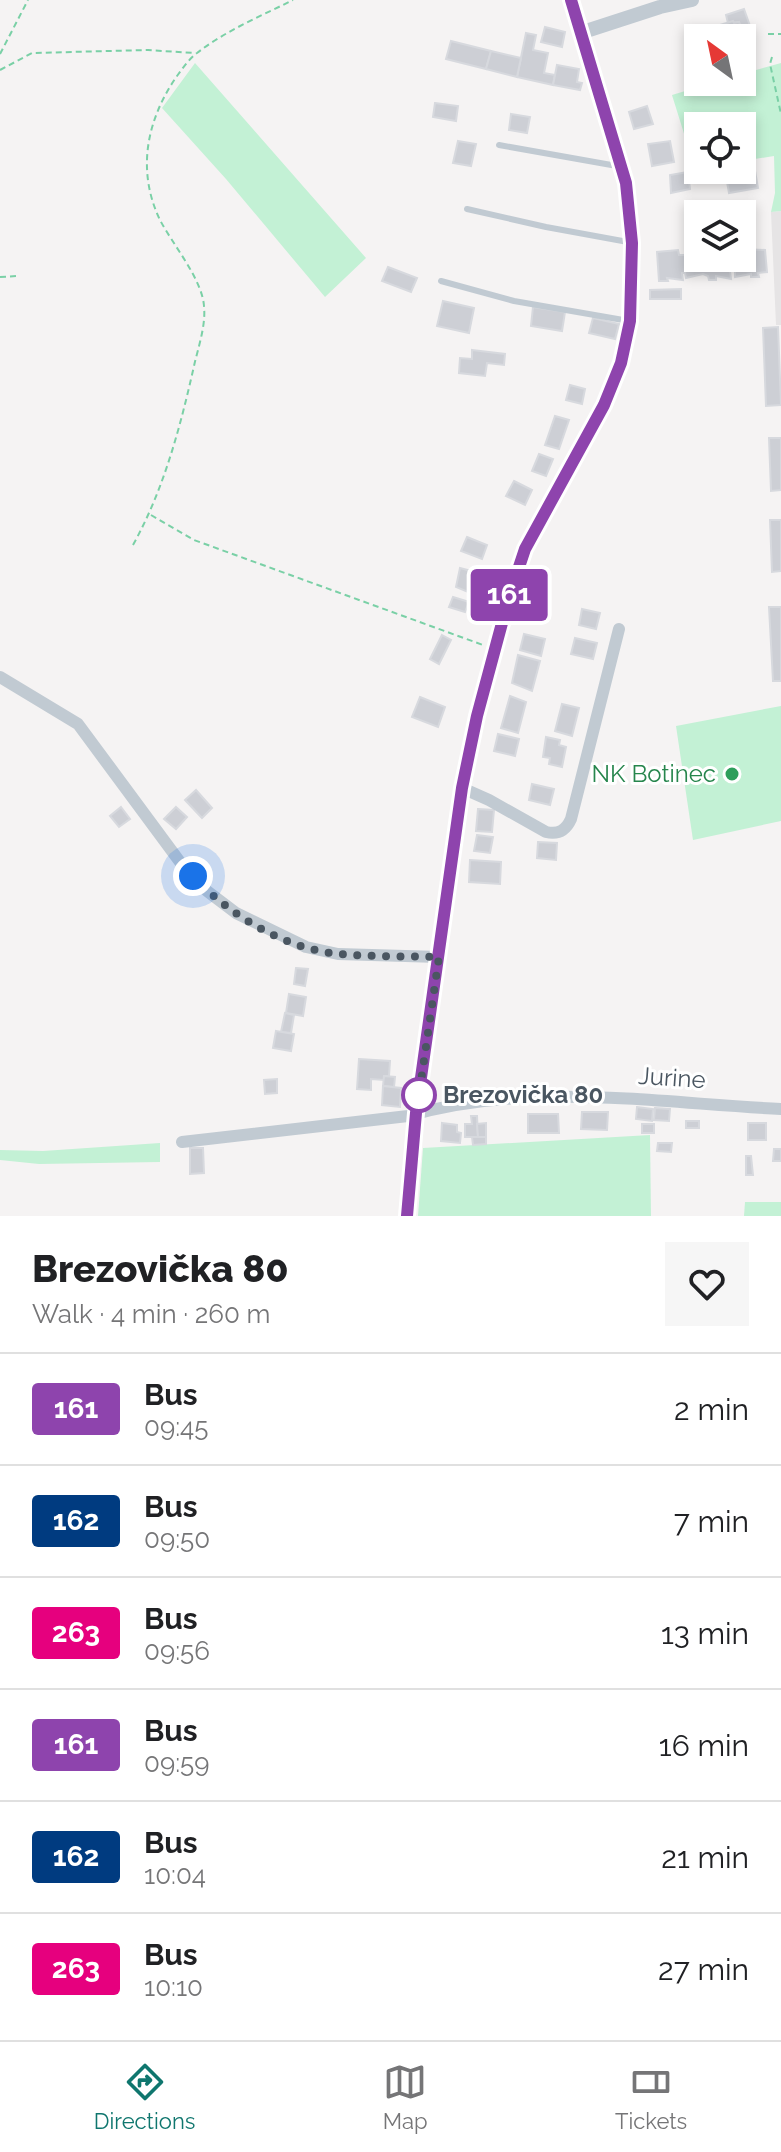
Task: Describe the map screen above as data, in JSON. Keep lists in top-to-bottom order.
{
  "streets": {
    "street": ["Jurine"]
  },
  "places": ["NK Botinec", "Brezovička 80"],
  "lines": ["bus line 161"],
  "north": "top left",
  "page": {
    "on_map": "161",
    "heading": ["Brezovička 80", "Walk · 4 min · 260 m"],
    "list": [
      {
        "mark": "161",
        "name": "Bus",
        "note": "09:45",
        "value": "2 min"
      },
      {
        "mark": "162",
        "name": "Bus",
        "note": "09:50",
        "value": "7 min"
      },
      {
        "mark": "263",
        "name": "Bus",
        "note": "09:56",
        "value": "13 min"
      },
      {
        "mark": "161",
        "name": "Bus",
        "note": "09:59",
        "value": "16 min"
      },
      {
        "mark": "162",
        "name": "Bus",
        "note": "10:04",
        "value": "21 min"
      },
      {
        "mark": "263",
        "name": "Bus",
        "note": "10:10",
        "value": "27 min"
      }
    ],
    "tabs": ["Directions", "Map", "Tickets"]
  }
}
